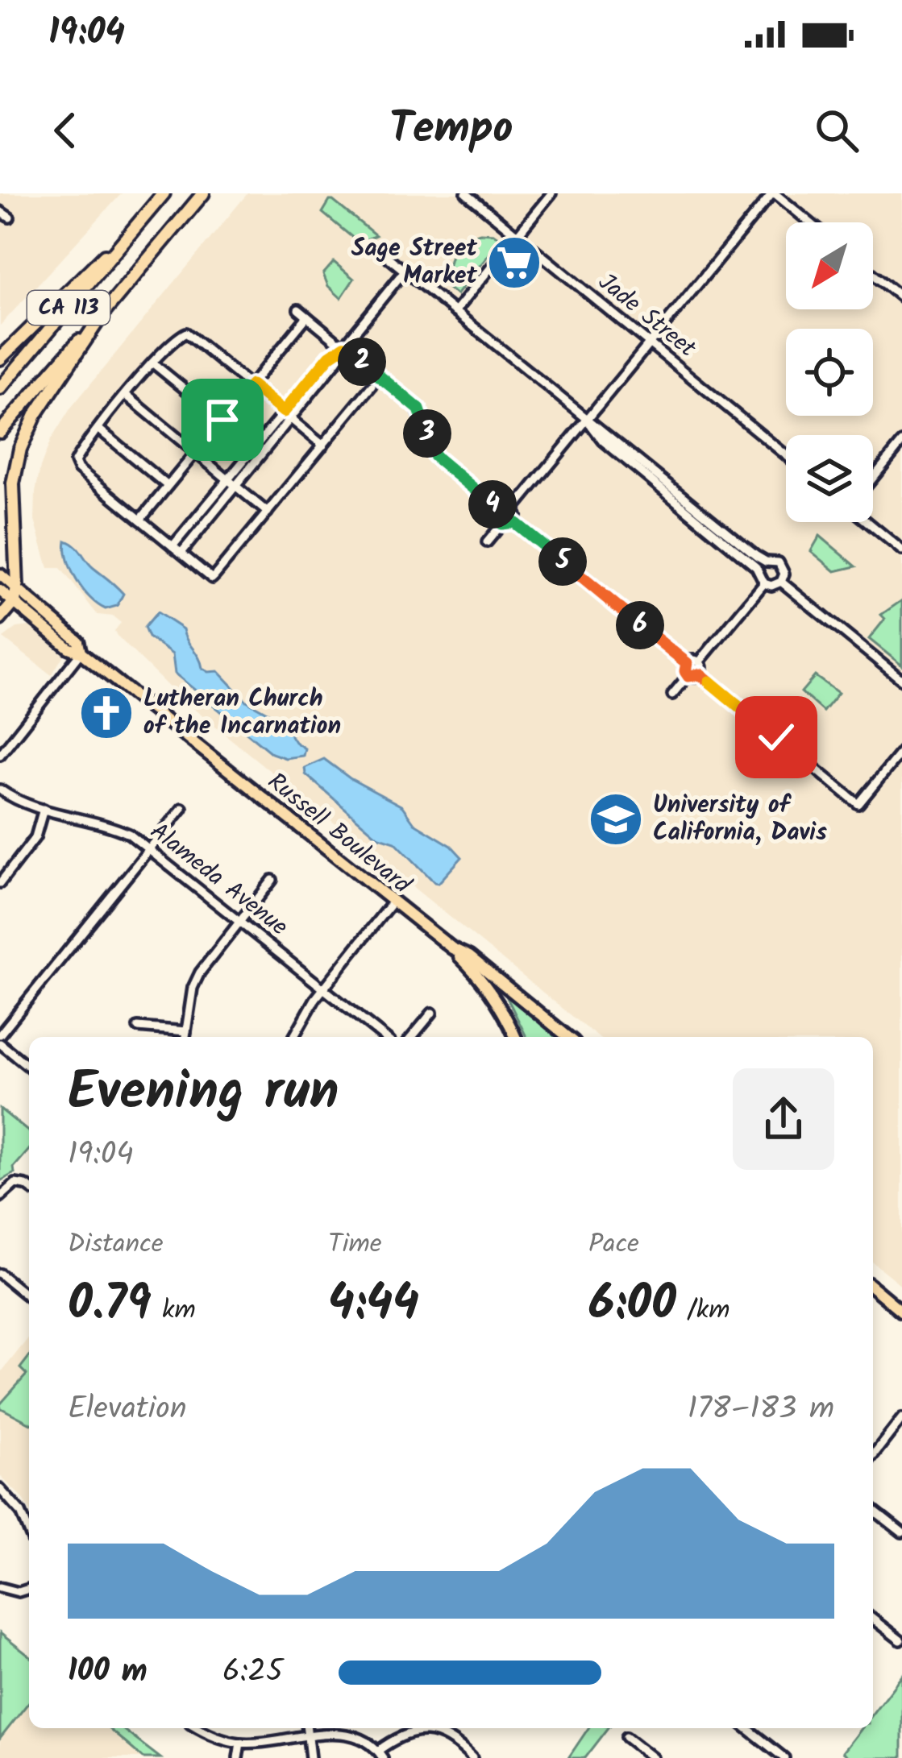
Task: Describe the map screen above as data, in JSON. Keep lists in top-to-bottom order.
{
  "streets": {
    "highway": ["CA 113"],
    "main road": ["Russell Boulevard"],
    "street": ["Jade Street", "Alameda Avenue"]
  },
  "places": {
    "supermarket": ["Sage Street Market"],
    "church": ["Lutheran Church of the Incarnation"],
    "school or university": ["University of California, Davis"]
  },
  "north": "bottom left",
  "page": {
    "status": "19:04",
    "header": "Tempo",
    "pins": [
      "2",
      "3",
      "4",
      "5",
      "6"
    ],
    "heading": ["Evening run", "19:04"],
    "stats": [
      ["Distance", "0.79 km"],
      ["Time", "4:44"],
      ["Pace", "6:00 /km"]
    ],
    "chart": ["Elevation", "178–183 m"],
    "list": [
      {
        "name": "100 m",
        "note": "6:25"
      }
    ]
  }
}
